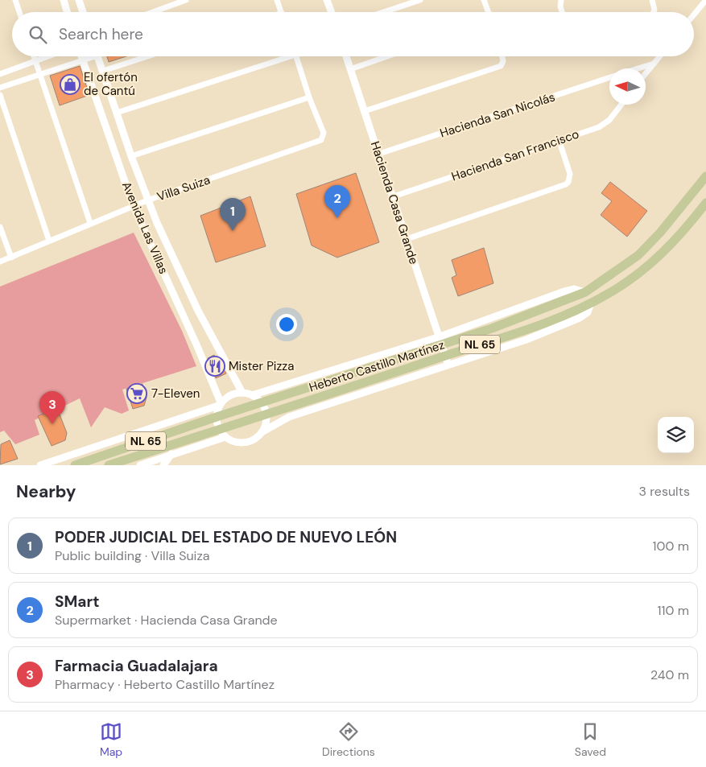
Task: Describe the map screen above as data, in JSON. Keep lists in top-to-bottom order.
{
  "streets": {
    "main road": ["NL 65", "Heberto Castillo Martínez"],
    "street": [
      "Hacienda San Nicolás",
      "Hacienda San Francisco",
      "Villa Suiza",
      "Hacienda Casa Grande",
      "Avenida Las Villas"
    ]
  },
  "crossings": [
    ["Hacienda San Nicolás", "Hacienda Casa Grande"],
    ["Hacienda San Francisco", "Hacienda Casa Grande"],
    ["Villa Suiza", "Avenida Las Villas"],
    ["Hacienda Casa Grande", "Heberto Castillo Martínez"]
  ],
  "places": {
    "shop": ["El ofertón de Cantú"],
    "restaurant": ["Mister Pizza"],
    "supermarket": ["7-Eleven"]
  },
  "north": "left",
  "page": {
    "search": "Search here",
    "pins": ["2", "1", "3"],
    "heading": ["Nearby", "3 results"],
    "list": [
      {
        "mark": "1",
        "name": "PODER JUDICIAL DEL ESTADO DE NUEVO LEÓN",
        "note": "Public building · Villa Suiza",
        "value": "100 m"
      },
      {
        "mark": "2",
        "name": "SMart",
        "note": "Supermarket · Hacienda Casa Grande",
        "value": "110 m"
      },
      {
        "mark": "3",
        "name": "Farmacia Guadalajara",
        "note": "Pharmacy · Heberto Castillo Martínez",
        "value": "240 m"
      }
    ],
    "nav": ["Map", "Directions", "Saved"]
  }
}
